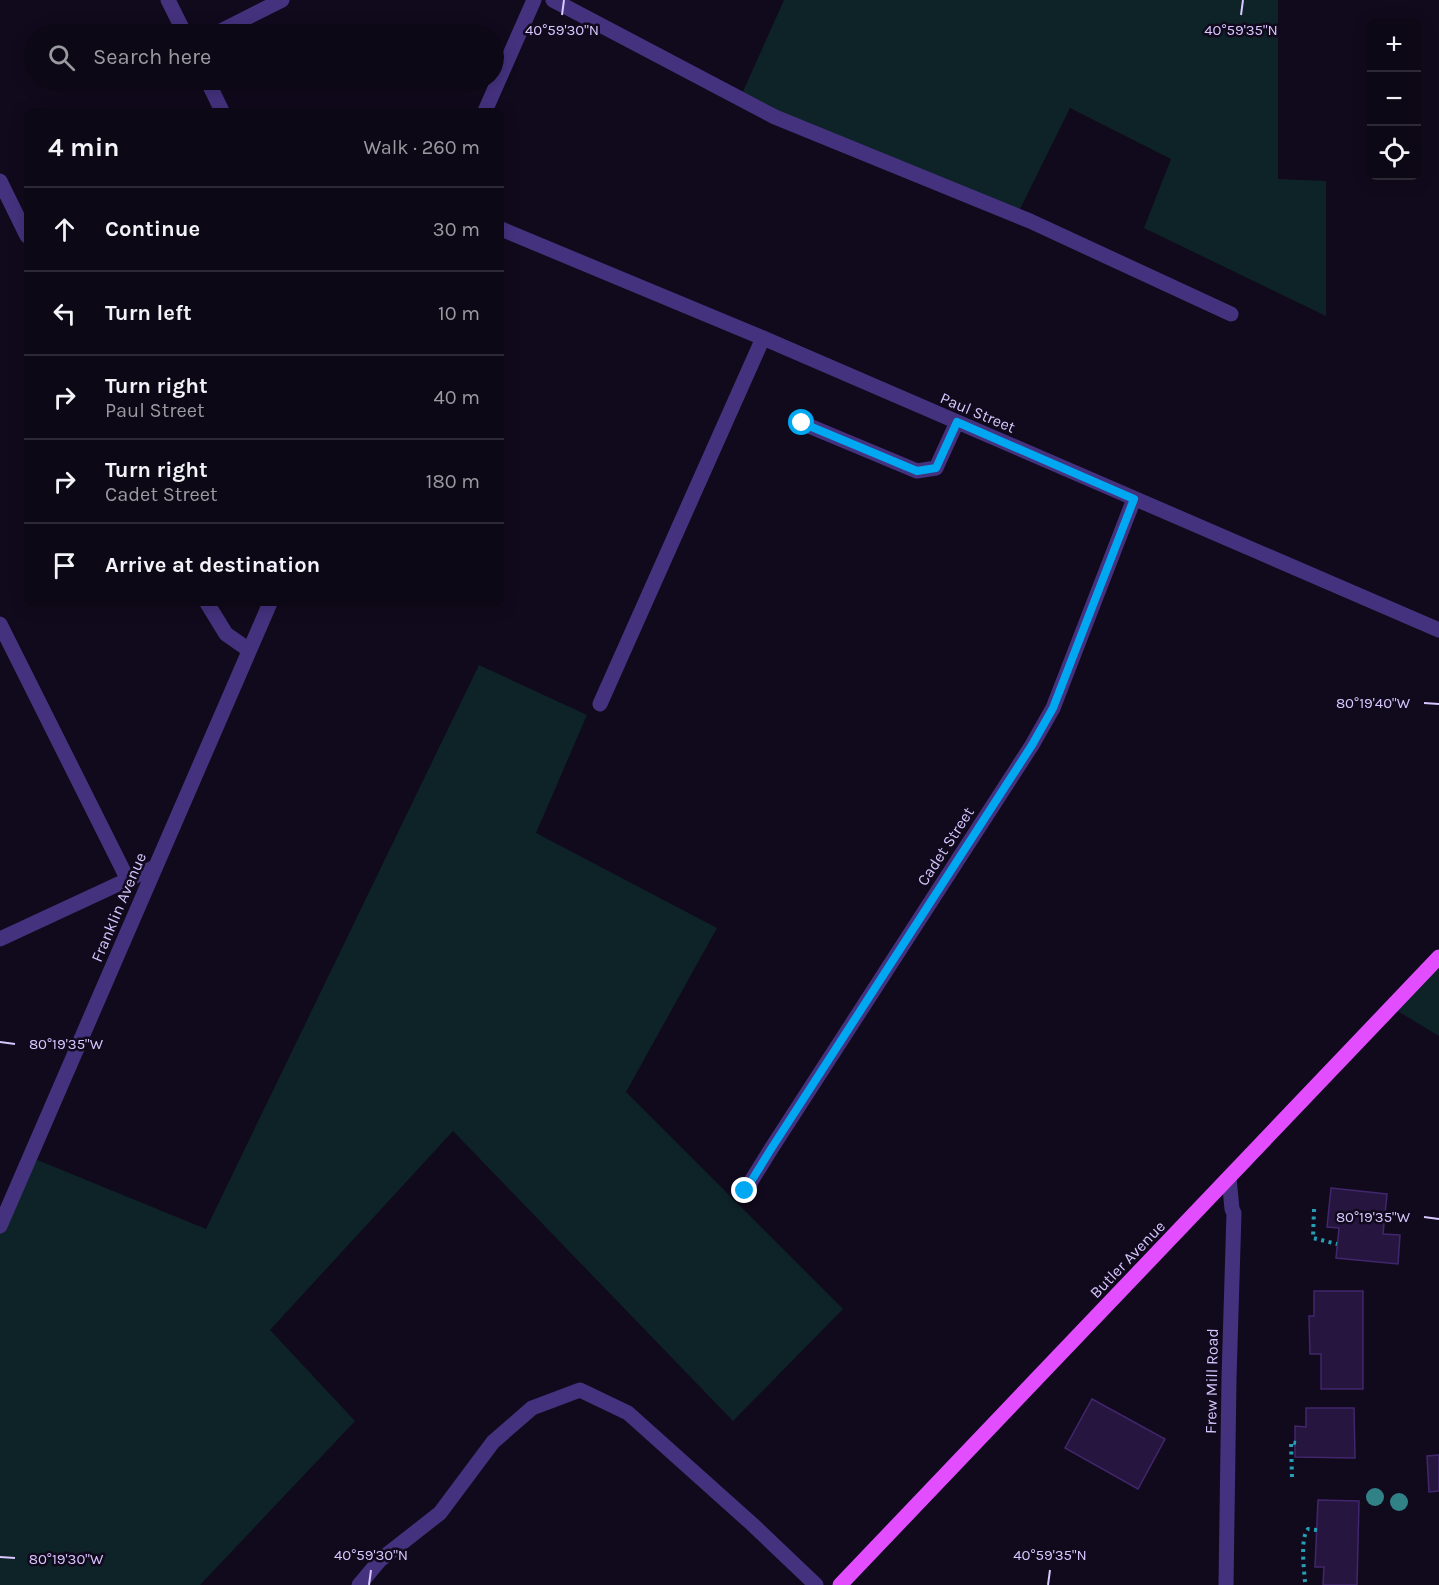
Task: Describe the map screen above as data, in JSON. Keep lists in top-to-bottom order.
{
  "streets": {
    "main road": ["Butler Avenue"],
    "street": [
      "Paul Street",
      "Cadet Street",
      "Franklin Avenue",
      "Frew Mill Road"
    ]
  },
  "crossings": [
    ["Paul Street", "Cadet Street"],
    ["Butler Avenue", "Frew Mill Road"]
  ],
  "page": {
    "map_buttons": ["+", "−"],
    "search": "Search here",
    "heading": ["4 min", "Walk · 260 m"],
    "list": [
      ["Continue", "30 m"],
      ["Turn left", "10 m"],
      ["Turn right", "Paul Street", "40 m"],
      ["Turn right", "Cadet Street", "180 m"],
      "Arrive at destination"
    ]
  },
  "coordinates": [
    "40°59'30\"N",
    "40°59'35\"N",
    "80°19'40\"W",
    "80°19'35\"W",
    "80°19'30\"W"
  ]
}
